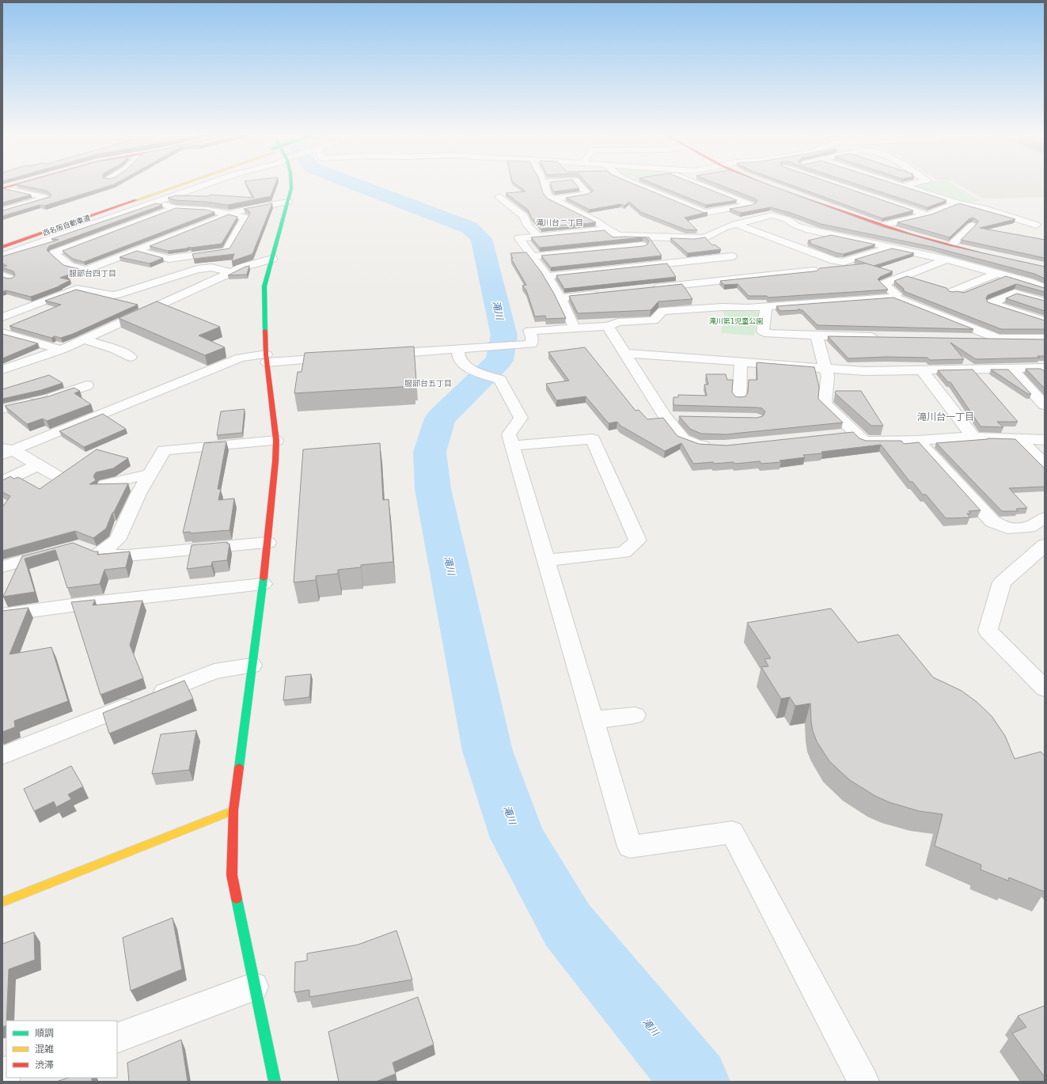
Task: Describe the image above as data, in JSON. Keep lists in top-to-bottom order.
{
  "streets": {
    "main road": ["西名阪自動車道"]
  },
  "districts": [
    "滝川台二丁目",
    "服部台四丁目",
    "服部台五丁目",
    "滝川台一丁目"
  ],
  "water": ["滝川"],
  "parks": ["滝川第1児童公園"],
  "legend": ["順調", "混雑", "渋滞"]
}
